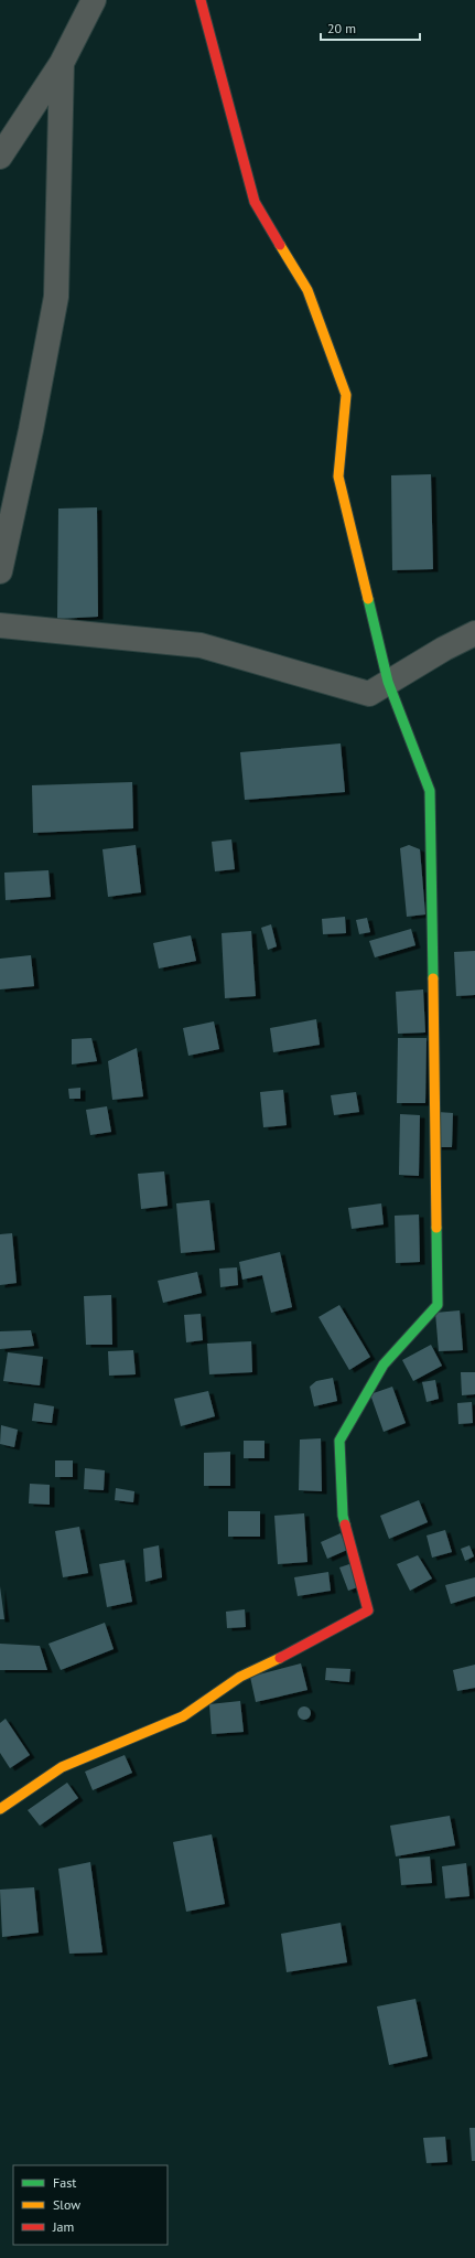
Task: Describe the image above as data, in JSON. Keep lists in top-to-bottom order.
{
  "legend": ["Fast", "Slow", "Jam"],
  "scale_bar": "20 m"
}
